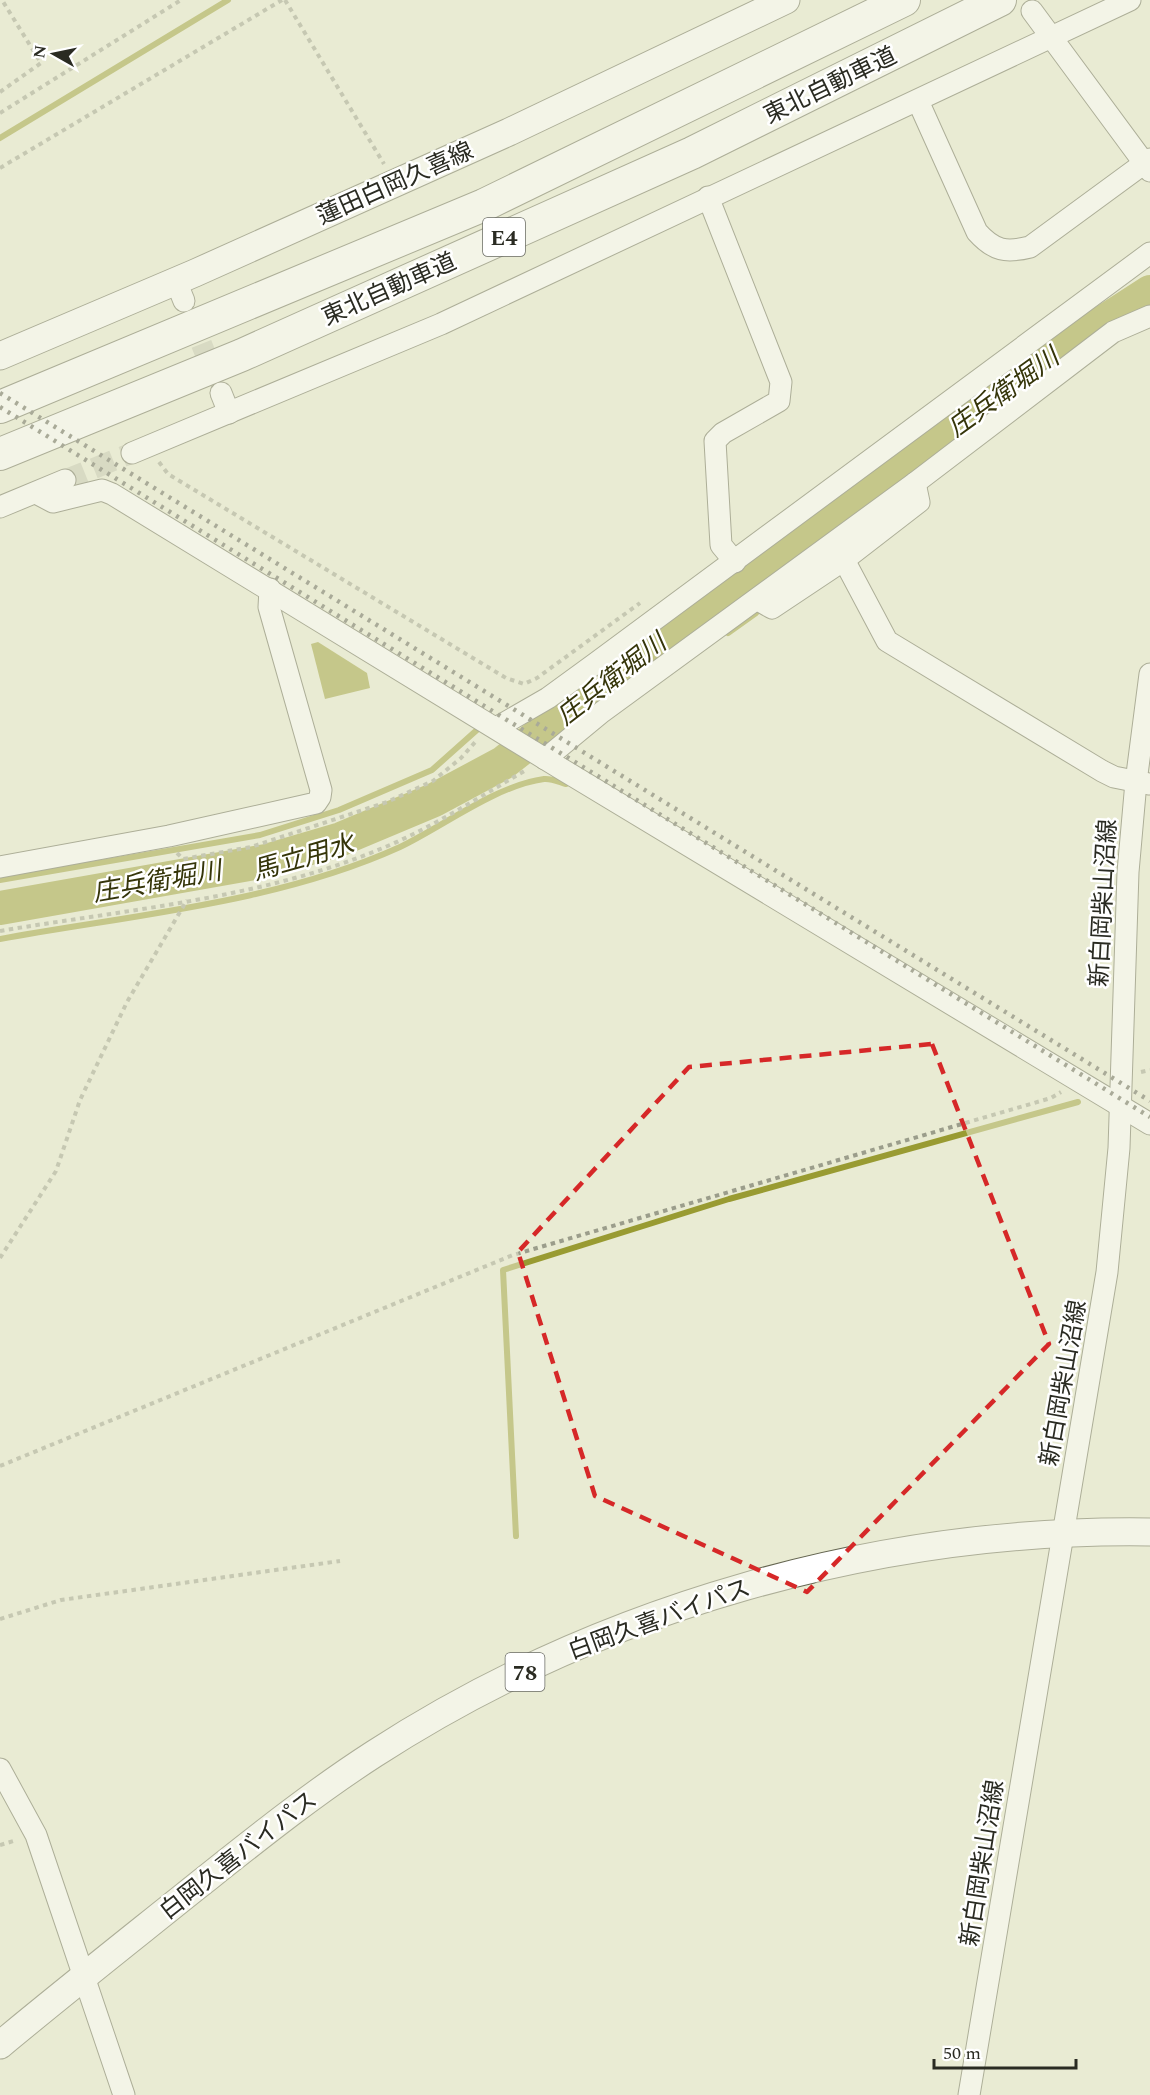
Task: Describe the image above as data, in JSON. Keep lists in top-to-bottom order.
{
  "streets": {
    "highway": ["東北自動車道", "E4"],
    "main road": ["蓮田白岡久喜線", "白岡久喜バイパス", "78"],
    "street": ["新白岡柴山沼線"]
  },
  "crossings": [
    ["新白岡柴山沼線", "白岡久喜バイパス"]
  ],
  "water": ["庄兵衛堀川", "馬立用水"],
  "scale_bar": "50 m",
  "north": "left"
}
